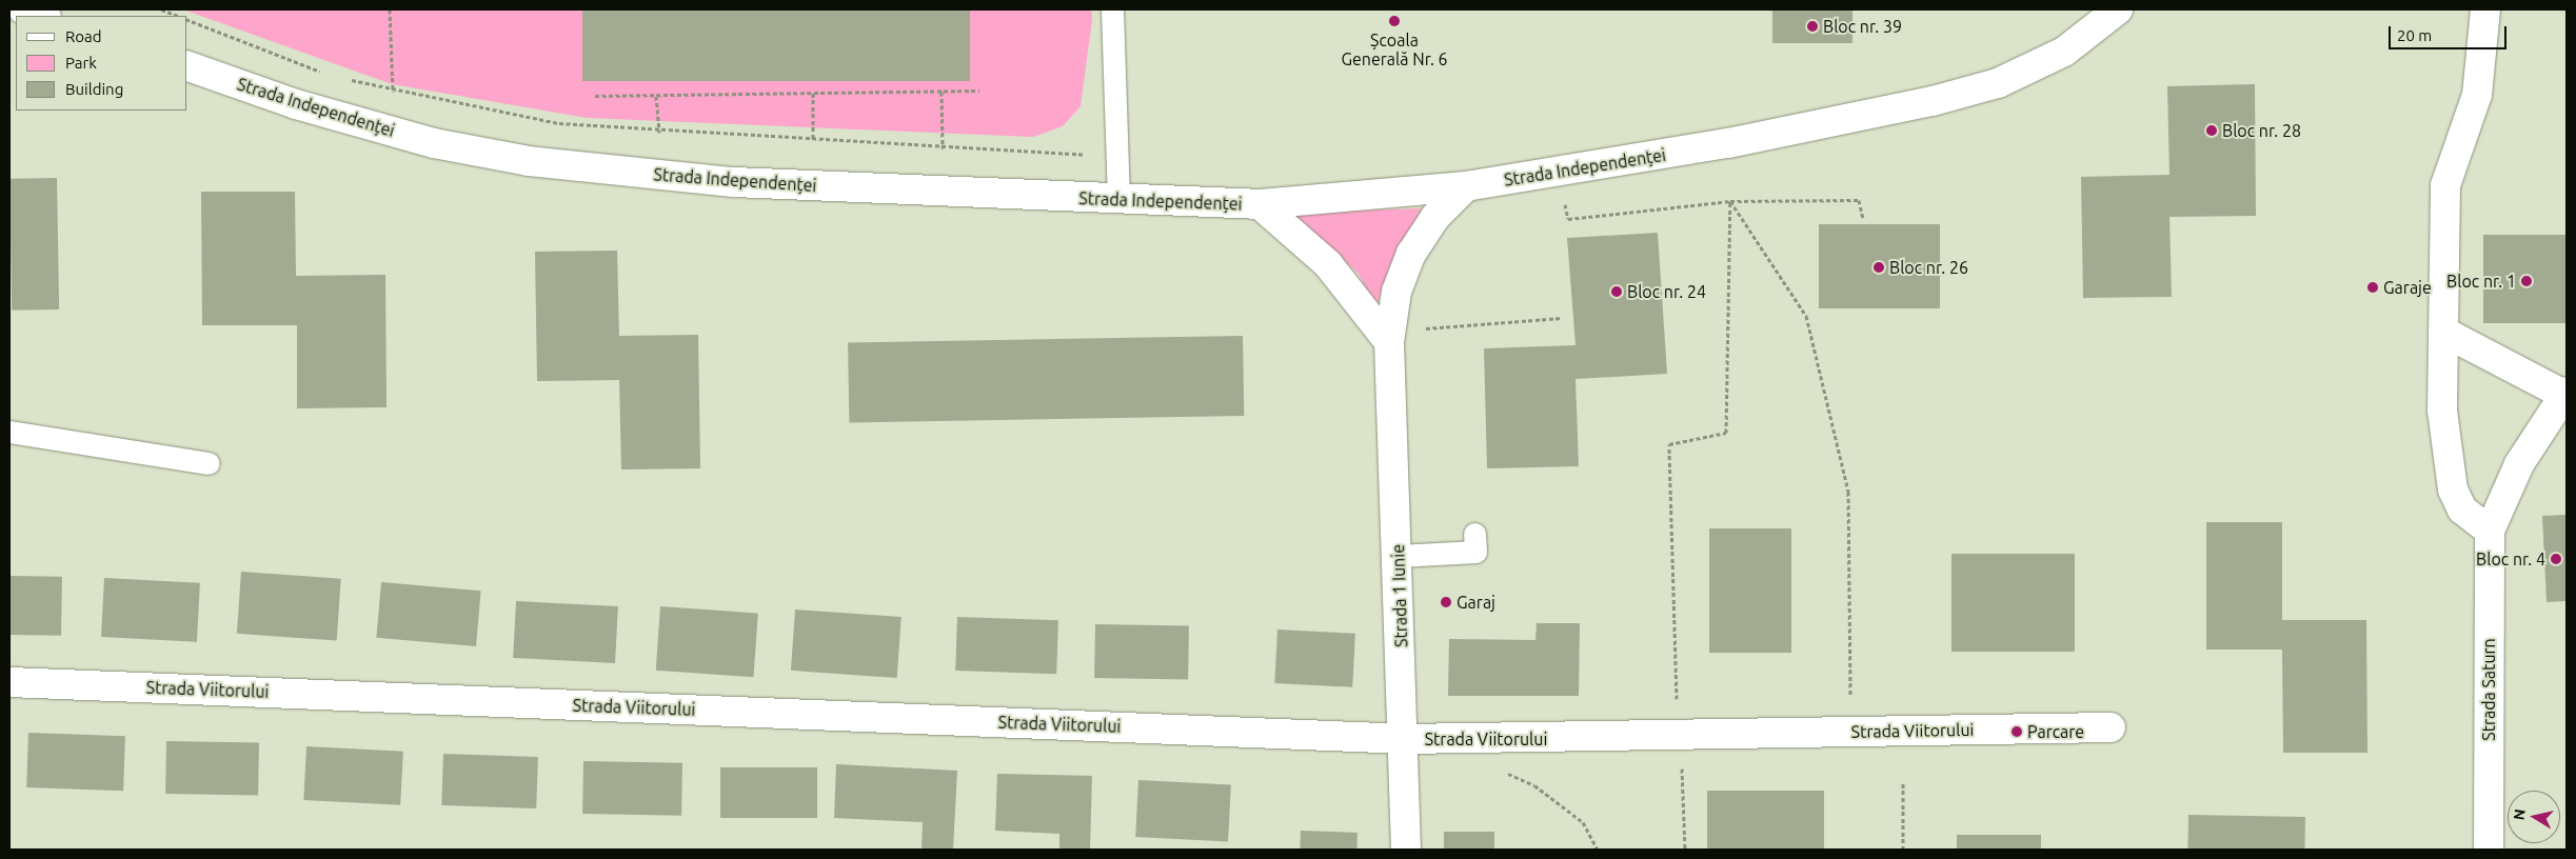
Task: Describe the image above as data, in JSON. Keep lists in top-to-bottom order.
{
  "streets": {
    "street": [
      "Strada Independenței",
      "Strada 1 Iunie",
      "Strada Viitorului",
      "Strada Saturn"
    ]
  },
  "crossings": [
    ["Strada Independenței", "Strada 1 Iunie"],
    ["Strada 1 Iunie", "Strada Viitorului"]
  ],
  "places": [
    "Școala Generală Nr. 6",
    "Bloc nr. 39",
    "Bloc nr. 28",
    "Bloc nr. 26",
    "Bloc nr. 1",
    "Garaje",
    "Bloc nr. 24",
    "Bloc nr. 4",
    "Garaj",
    "Parcare"
  ],
  "legend": ["Road", "Park", "Building"],
  "scale_bar": "20 m",
  "north": "left"
}
